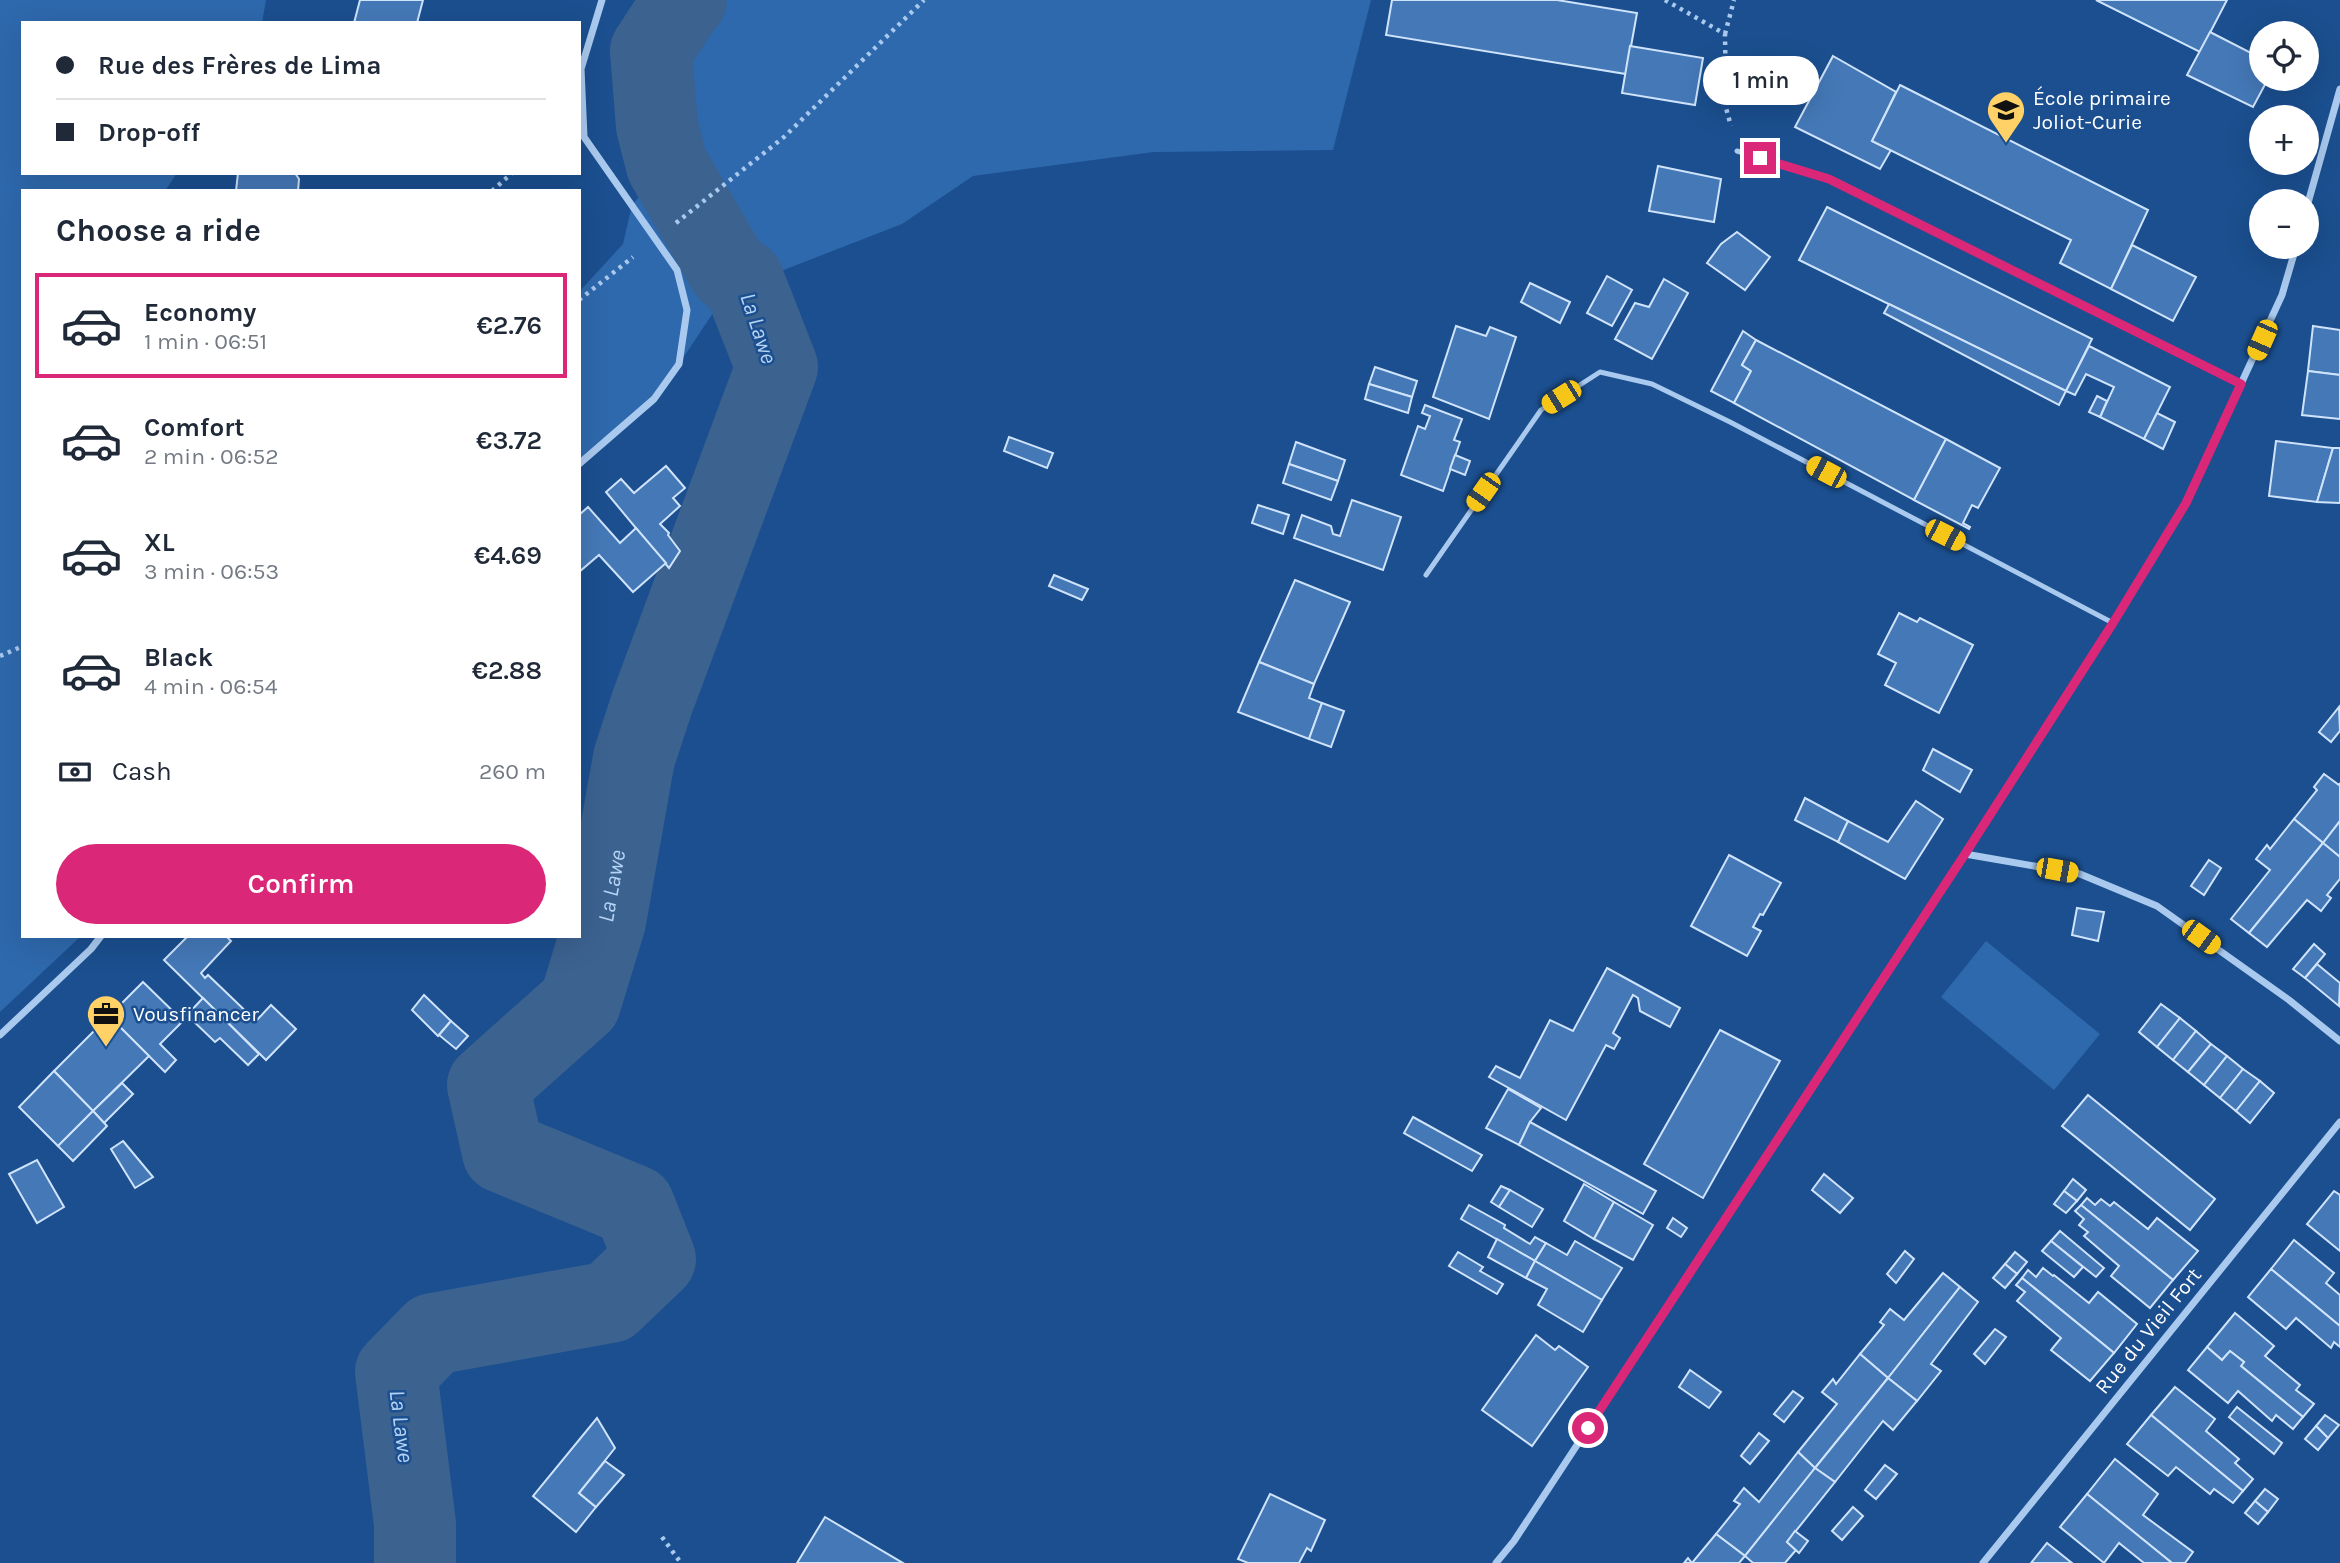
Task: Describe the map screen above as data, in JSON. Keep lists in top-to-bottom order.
{
  "streets": {
    "street": ["Rue du Vieil Fort"]
  },
  "water": ["La Lawe"],
  "places": {
    "school or university": ["École primaire Joliot-Curie"],
    "office": ["Vousfinancer"]
  },
  "page": {
    "map_buttons": ["+", "−"],
    "banner": ["Rue des Frères de Lima", "Drop-off"],
    "bubble": "1 min",
    "heading": "Choose a ride",
    "list": [
      {
        "name": "Economy",
        "note": "1 min · 06:51",
        "value": "€2.76"
      },
      {
        "name": "Comfort",
        "note": "2 min · 06:52",
        "value": "€3.72"
      },
      {
        "name": "XL",
        "note": "3 min · 06:53",
        "value": "€4.69"
      },
      {
        "name": "Black",
        "note": "4 min · 06:54",
        "value": "€2.88"
      }
    ],
    "pay": ["Cash", "260 m"],
    "buttons": "Confirm"
  }
}
